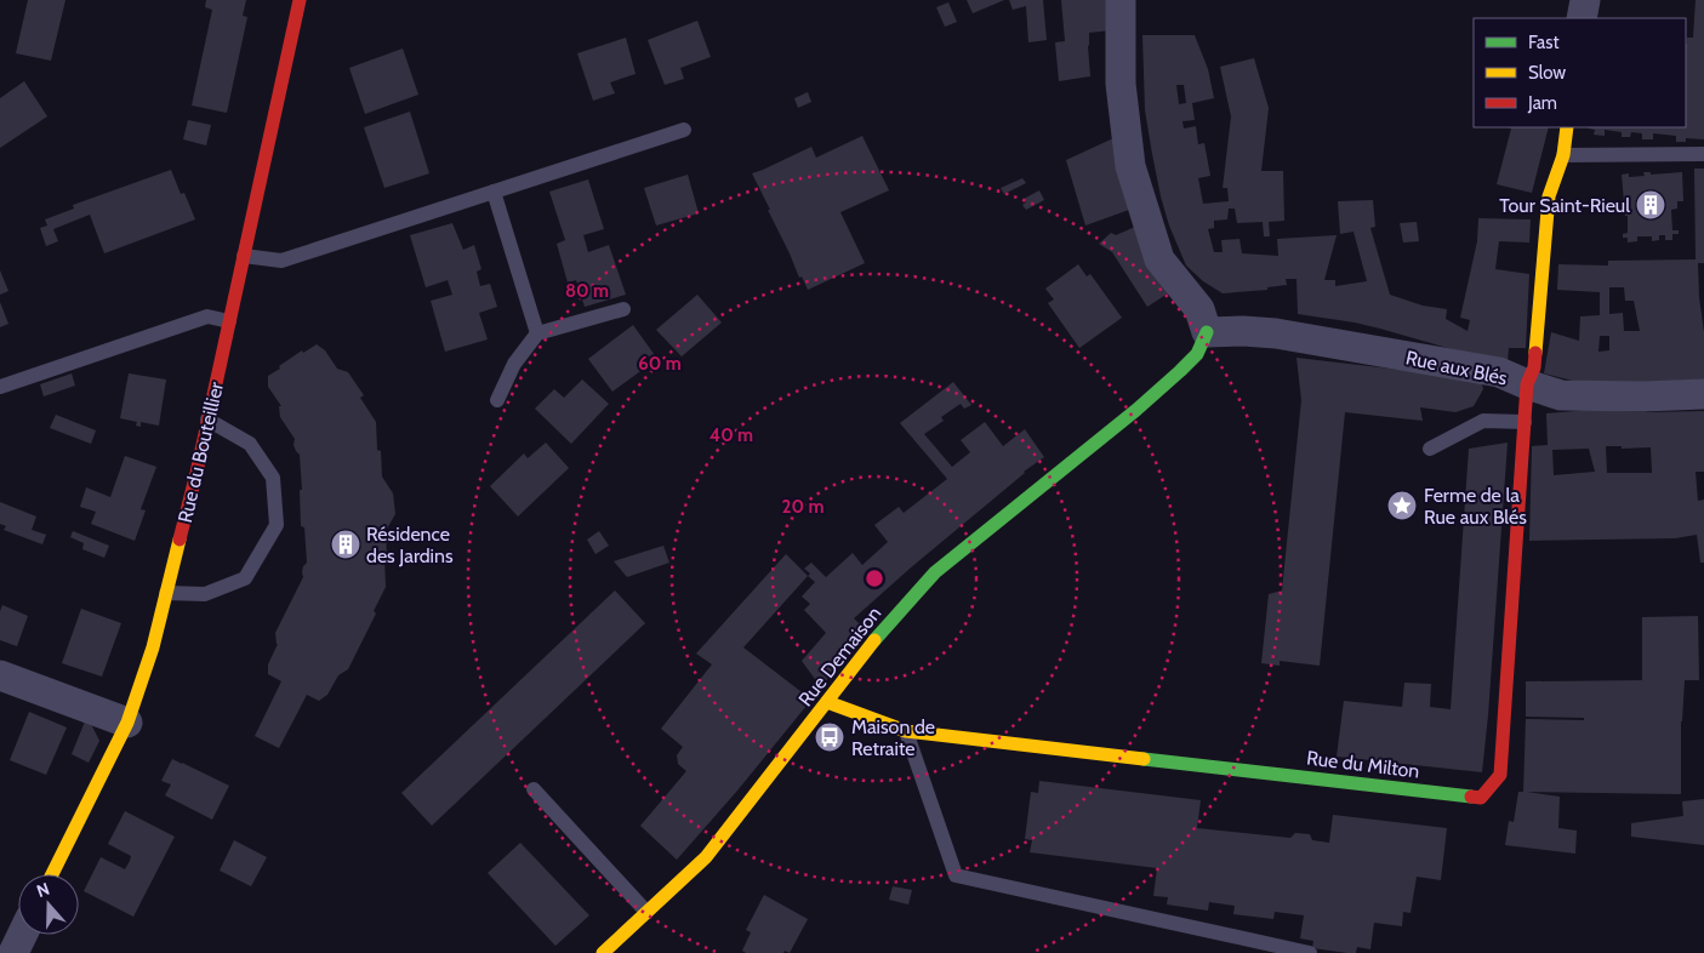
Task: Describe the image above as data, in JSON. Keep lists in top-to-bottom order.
{
  "streets": {
    "street": [
      "Rue aux Blés",
      "Rue du Bouteillier",
      "Rue Demaison",
      "Rue du Milton"
    ]
  },
  "crossings": [
    ["Rue aux Blés", "Rue Demaison"],
    ["Rue aux Blés", "Rue du Milton"],
    ["Rue Demaison", "Rue du Milton"]
  ],
  "places": {
    "building": ["Tour Saint-Rieul", "Résidence des Jardins"],
    "place": ["Ferme de la Rue aux Blés"],
    "bus stop": ["Maison de Retraite"]
  },
  "legend": ["Fast", "Slow", "Jam"],
  "north": "top",
  "rings": [
    "80 m",
    "60 m",
    "40 m",
    "20 m"
  ]
}
